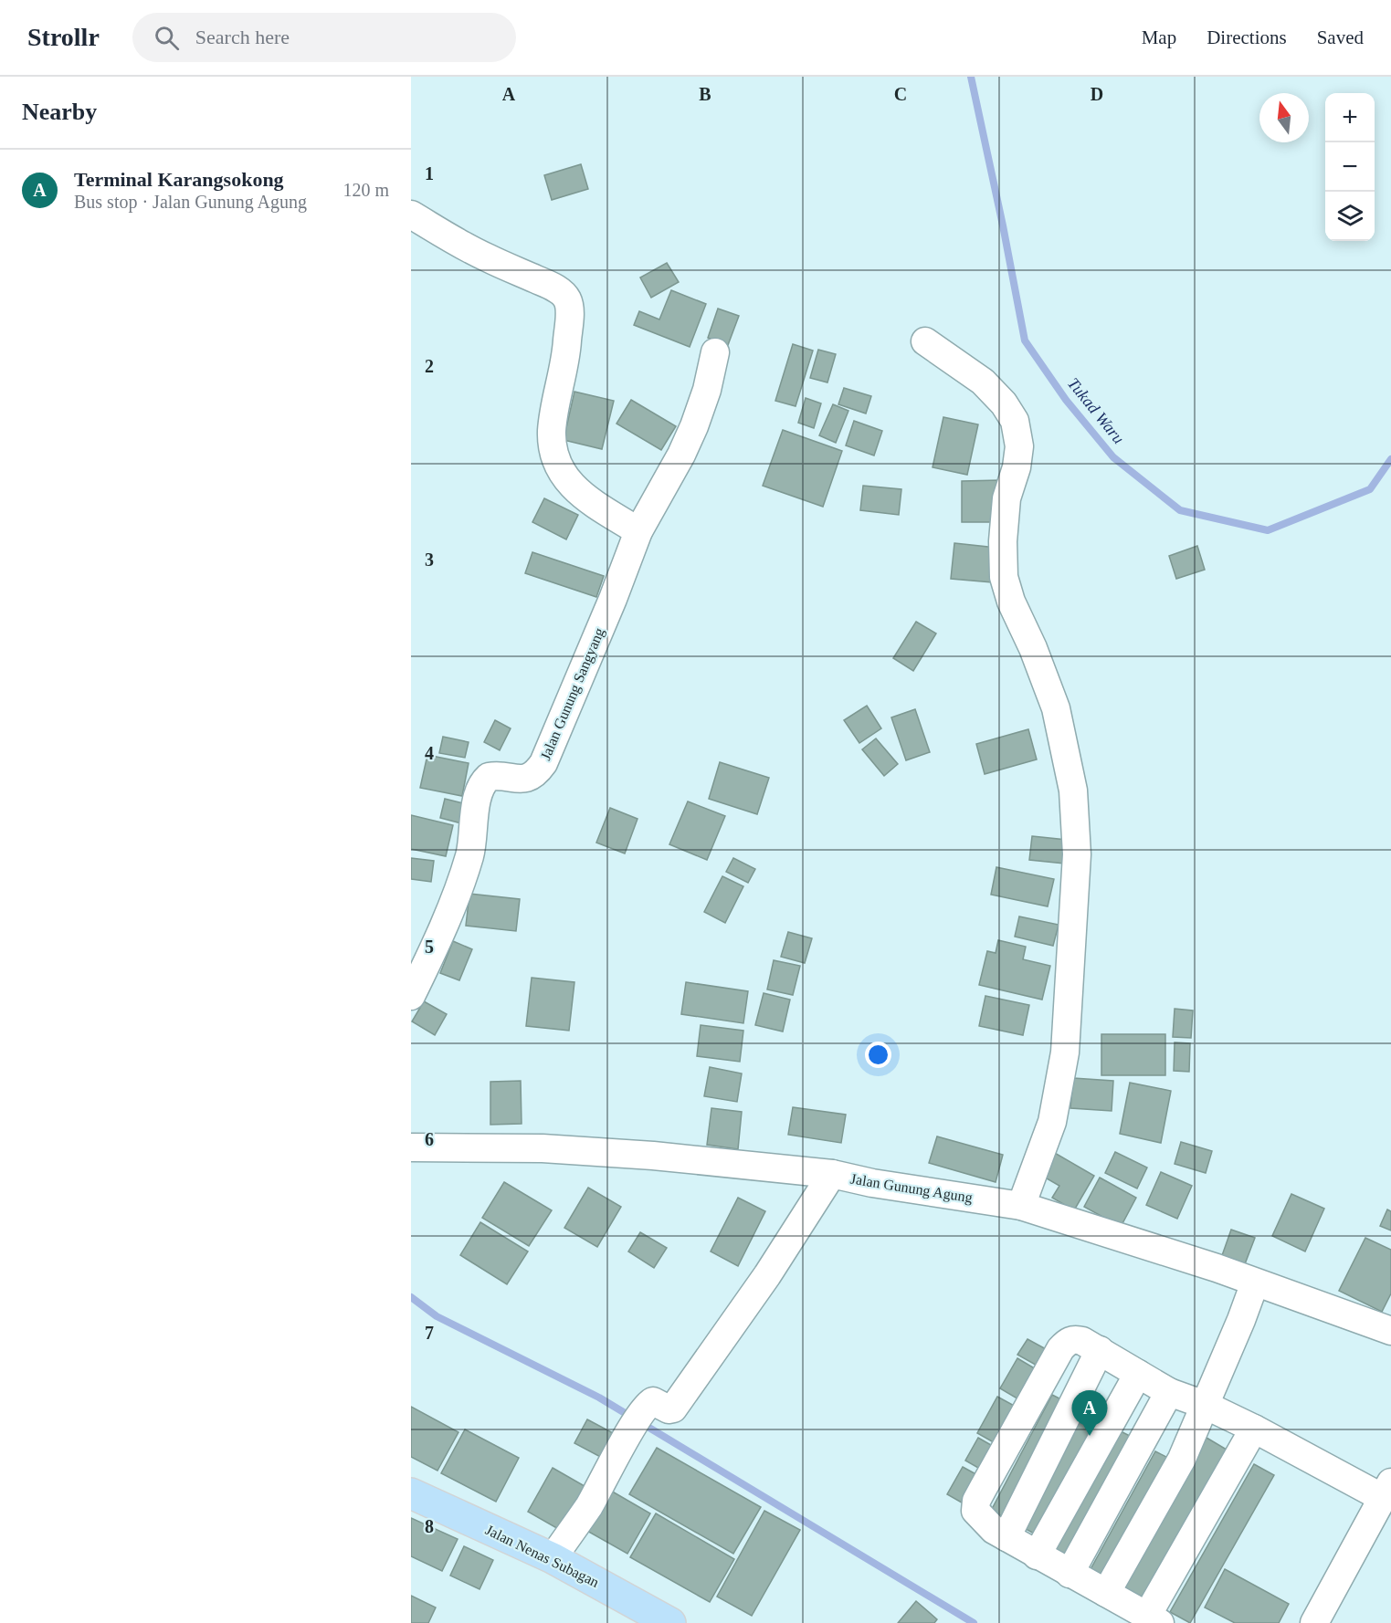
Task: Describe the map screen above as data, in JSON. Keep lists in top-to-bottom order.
{
  "streets": {
    "main road": ["Jalan Nenas Subagan"],
    "street": ["Jalan Gunung Sangyang", "Jalan Gunung Agung"]
  },
  "water": ["Tukad Waru"],
  "north": "top",
  "page": {
    "header": "Strollr",
    "search": "Search here",
    "nav": ["Map", "Directions", "Saved"],
    "heading": "Nearby",
    "map_buttons": ["+", "−"],
    "list": [
      {
        "mark": "A",
        "name": "Terminal Karangsokong",
        "note": "Bus stop · Jalan Gunung Agung",
        "value": "120 m"
      }
    ],
    "pins": "A"
  },
  "grid": {
    "columns": [
      "A",
      "B",
      "C",
      "D"
    ],
    "rows": [
      "1",
      "2",
      "3",
      "4",
      "5",
      "6",
      "7",
      "8"
    ]
  }
}
